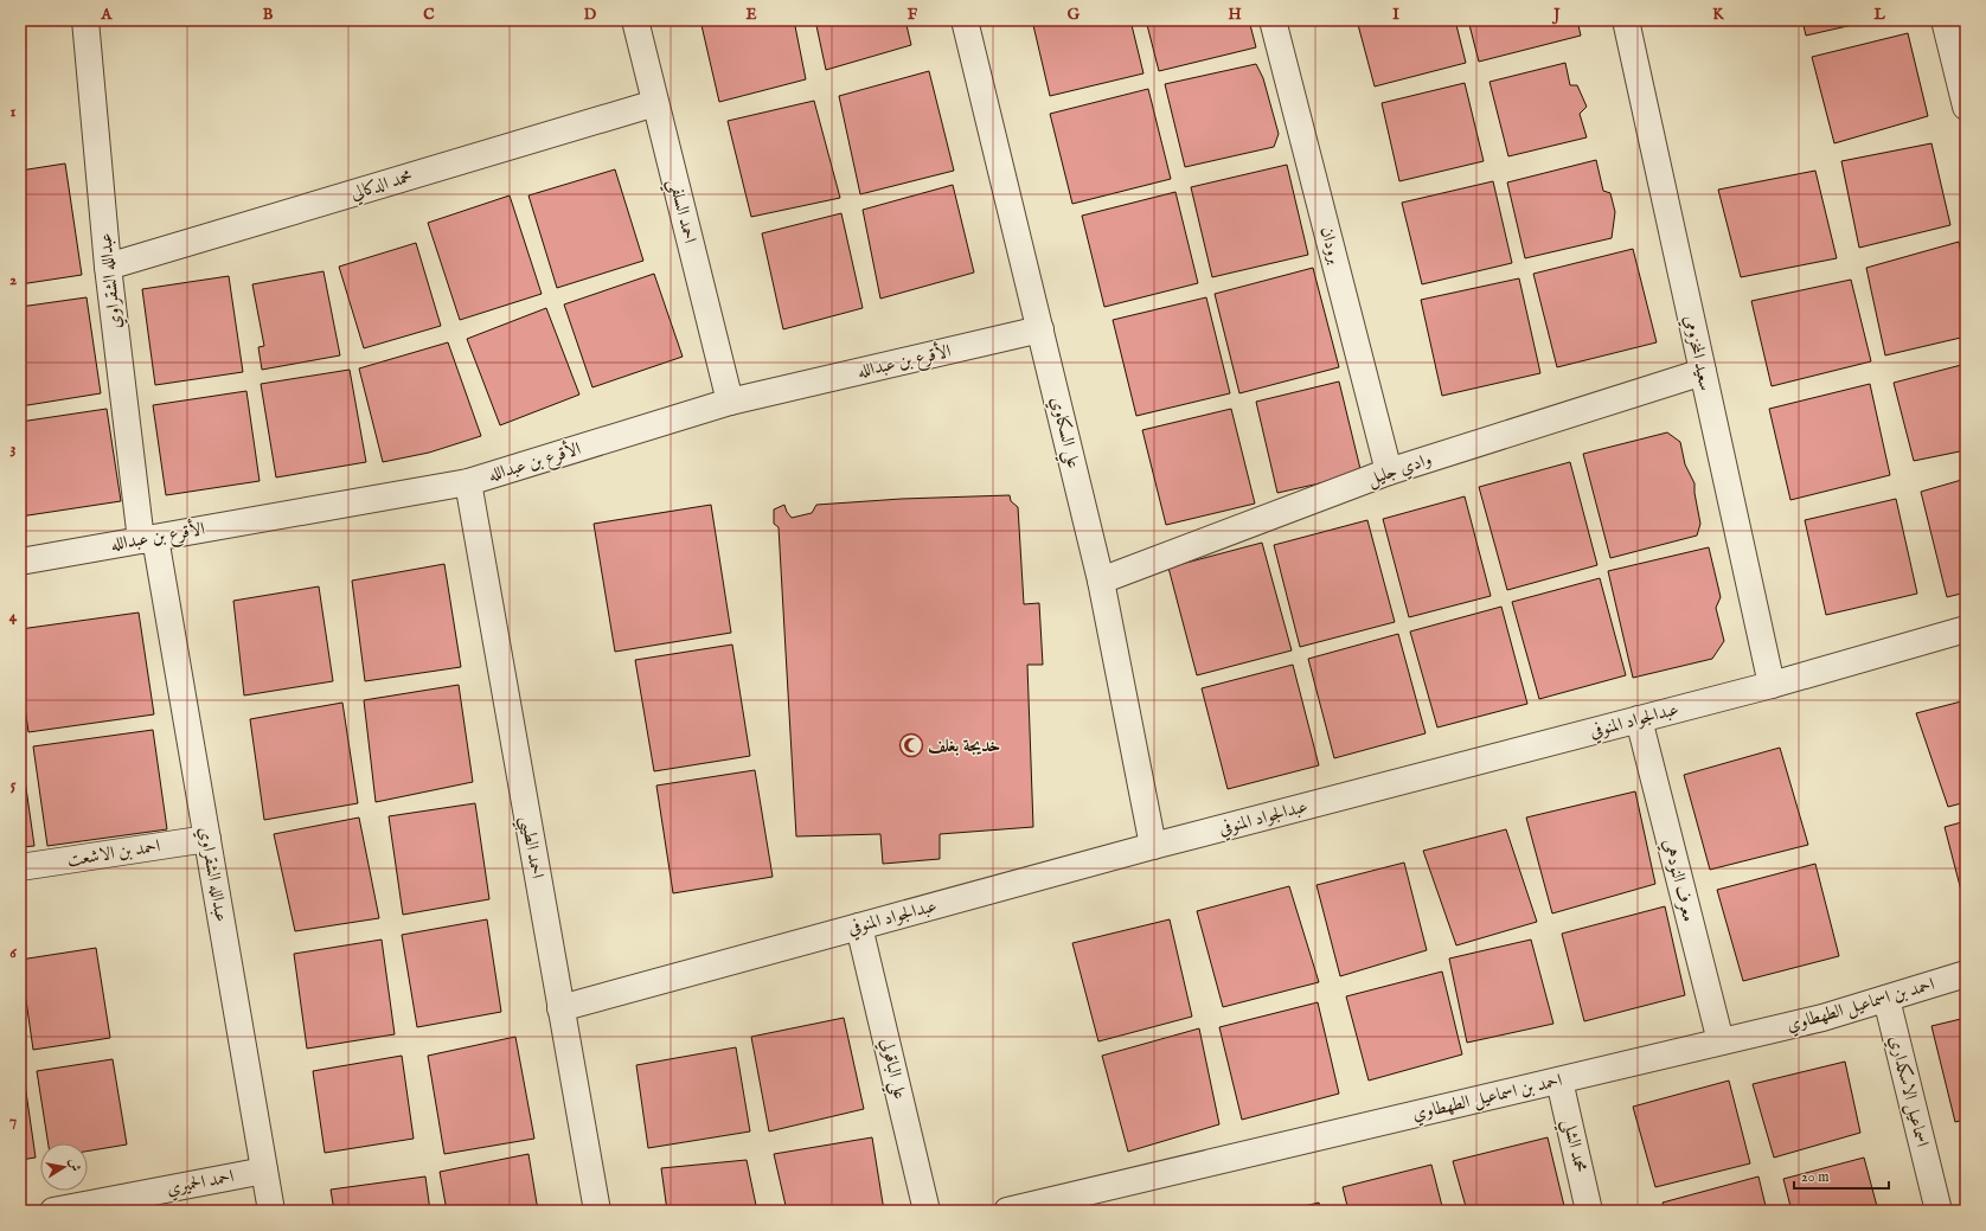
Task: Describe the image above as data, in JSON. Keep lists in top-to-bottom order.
{
  "streets": {
    "street": [
      "محمد الدكالي",
      "احمد السلفي",
      "برودان",
      "عبدالله الشقراوي",
      "سعيد المخزومي",
      "الأقرع بن عبدالله",
      "علي السكاوي",
      "وادي جليل",
      "عبدالجواد المنوفي",
      "احمد الطيبي",
      "احمد بن الاشعت",
      "معرف النودهي",
      "احمد بن اسماعيل الطهطاوي",
      "علي الباقولي",
      "اسماعيل الاسكداري",
      "محمد الشلي",
      "احمد الحميري"
    ]
  },
  "crossings": [
    ["محمد الدكالي", "احمد السلفي"],
    ["محمد الدكالي", "عبدالله الشقراوي"],
    ["احمد السلفي", "الأقرع بن عبدالله"],
    ["برودان", "وادي جليل"],
    ["عبدالله الشقراوي", "الأقرع بن عبدالله"],
    ["عبدالله الشقراوي", "احمد بن الاشعت"],
    ["عبدالله الشقراوي", "احمد الحميري"],
    ["سعيد المخزومي", "وادي جليل"],
    ["سعيد المخزومي", "عبدالجواد المنوفي"],
    ["الأقرع بن عبدالله", "علي السكاوي"],
    ["الأقرع بن عبدالله", "احمد الطيبي"],
    ["علي السكاوي", "وادي جليل"],
    ["علي السكاوي", "عبدالجواد المنوفي"],
    ["عبدالجواد المنوفي", "احمد الطيبي"],
    ["عبدالجواد المنوفي", "معرف النودهي"],
    ["عبدالجواد المنوفي", "علي الباقولي"],
    ["معرف النودهي", "احمد بن اسماعيل الطهطاوي"],
    ["احمد بن اسماعيل الطهطاوي", "اسماعيل الاسكداري"],
    ["احمد بن اسماعيل الطهطاوي", "محمد الشلي"]
  ],
  "places": {
    "mosque": ["خديجة بغلف"]
  },
  "scale_bar": "20 m",
  "north": "right",
  "grid": {
    "columns": [
      "A",
      "B",
      "C",
      "D",
      "E",
      "F",
      "G",
      "H",
      "I",
      "J",
      "K",
      "L"
    ],
    "rows": [
      "1",
      "2",
      "3",
      "4",
      "5",
      "6",
      "7"
    ]
  }
}
